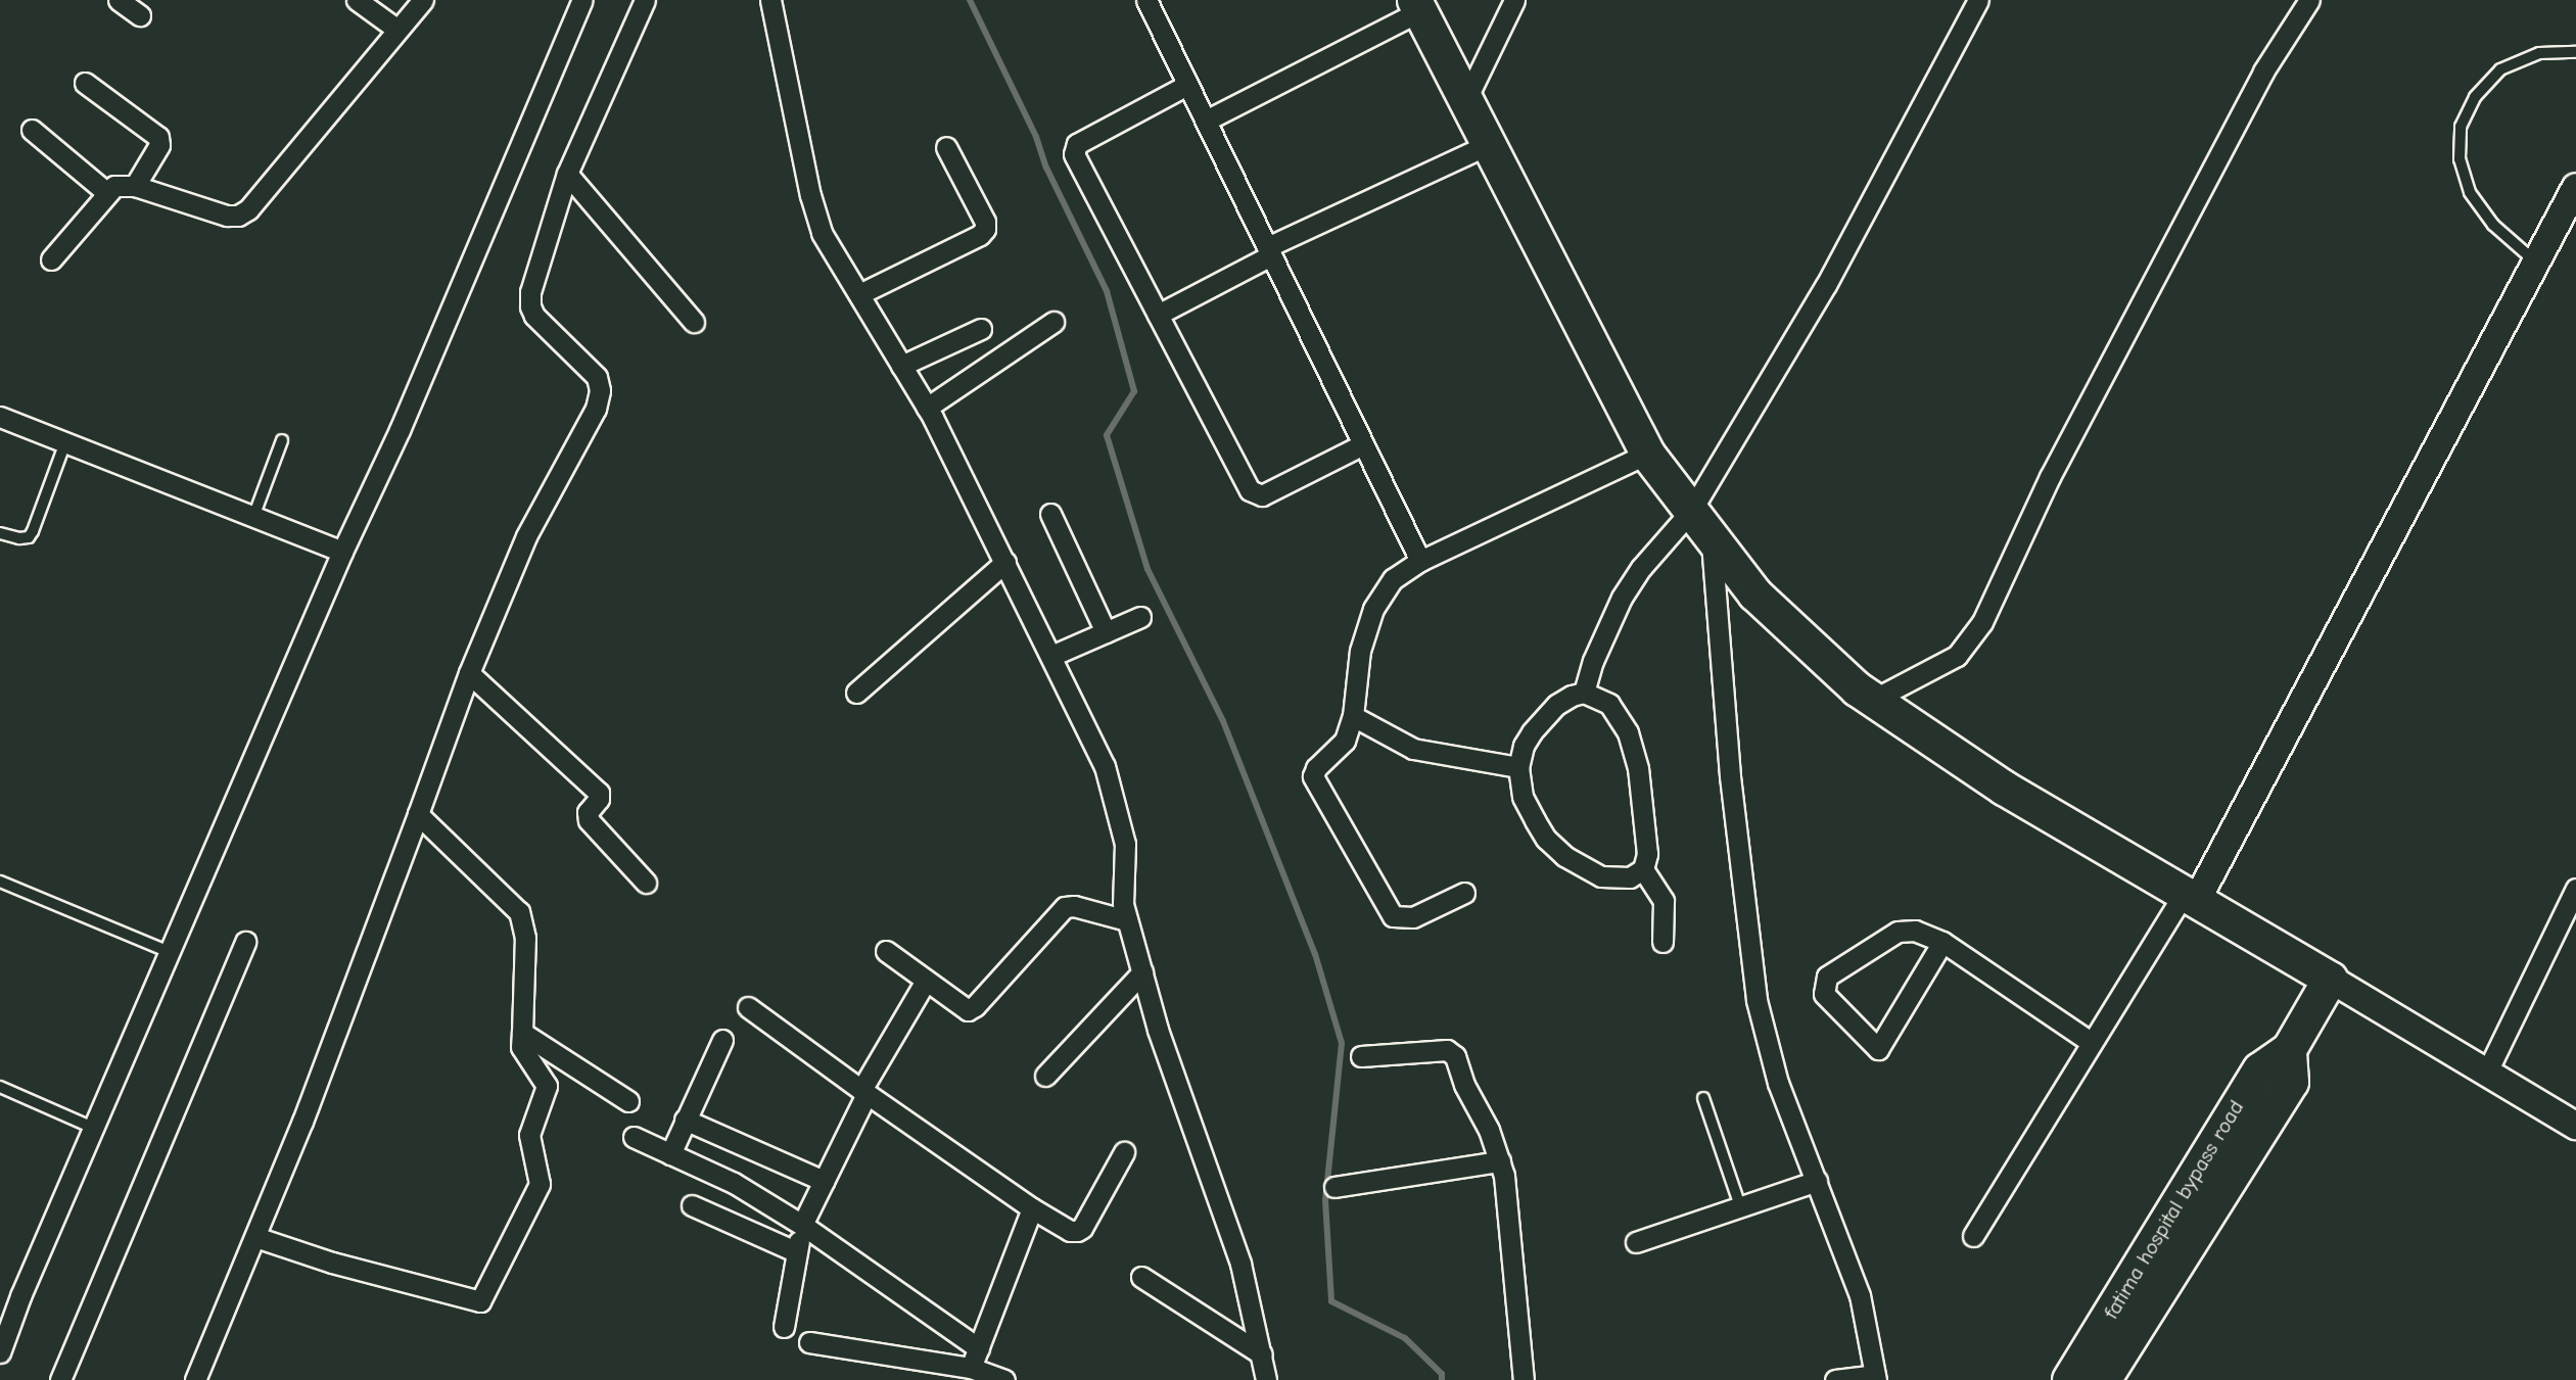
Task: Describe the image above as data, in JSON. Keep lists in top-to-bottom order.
{
  "streets": {
    "highway": ["fatima hospital bypass road"]
  }
}
